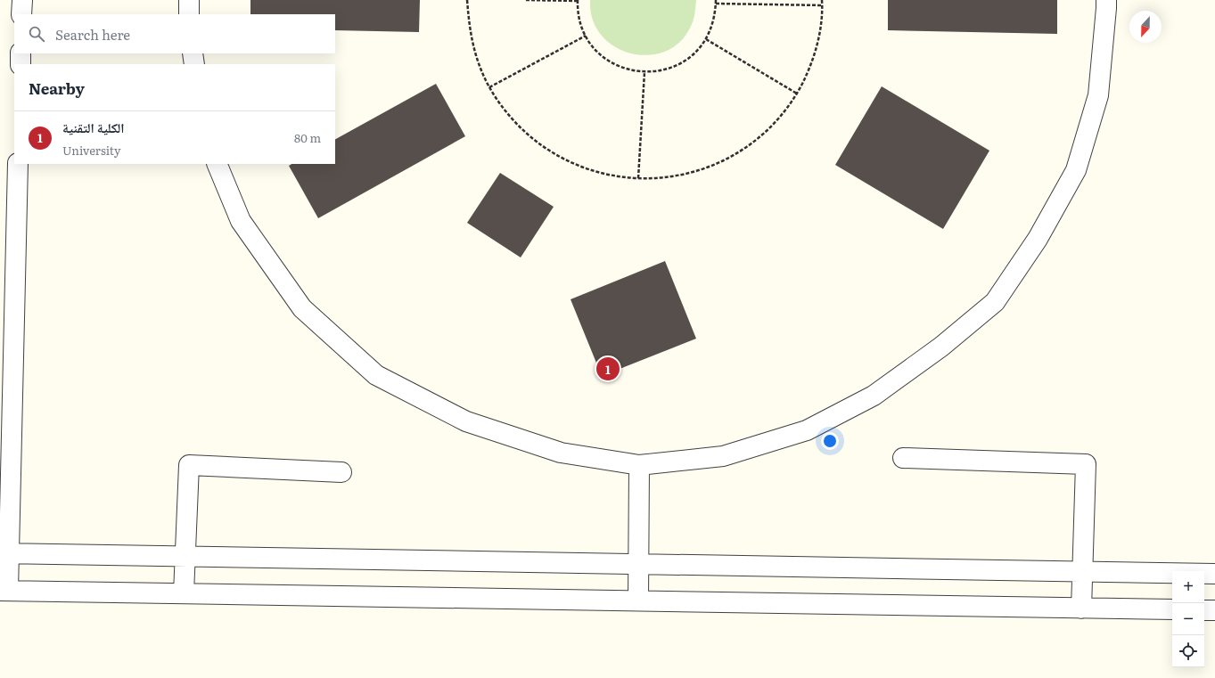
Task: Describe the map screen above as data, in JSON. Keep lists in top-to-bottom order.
{
  "north": "bottom",
  "page": {
    "search": "Search here",
    "heading": "Nearby",
    "list": [
      {
        "mark": "1",
        "name": "الكلية التقنية",
        "note": "University",
        "value": "80 m"
      }
    ],
    "pins": "1",
    "map_buttons": ["+", "−"]
  }
}
